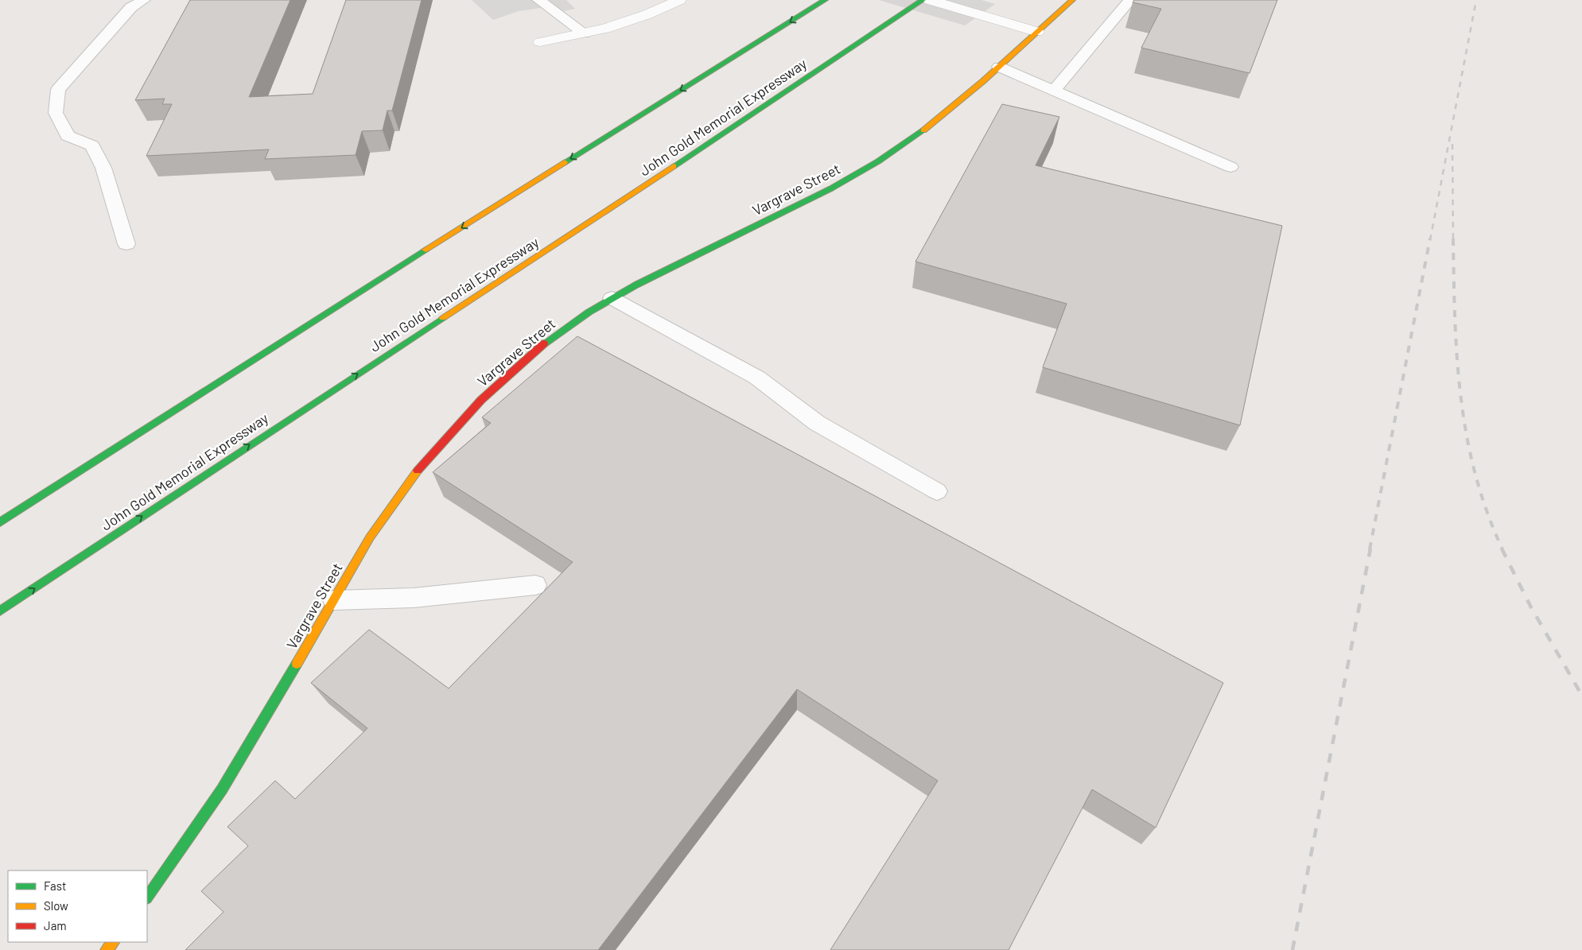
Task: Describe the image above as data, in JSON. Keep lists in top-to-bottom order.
{
  "streets": {
    "main road": ["John Gold Memorial Expressway", "Vargrave Street"]
  },
  "legend": ["Fast", "Slow", "Jam"]
}
